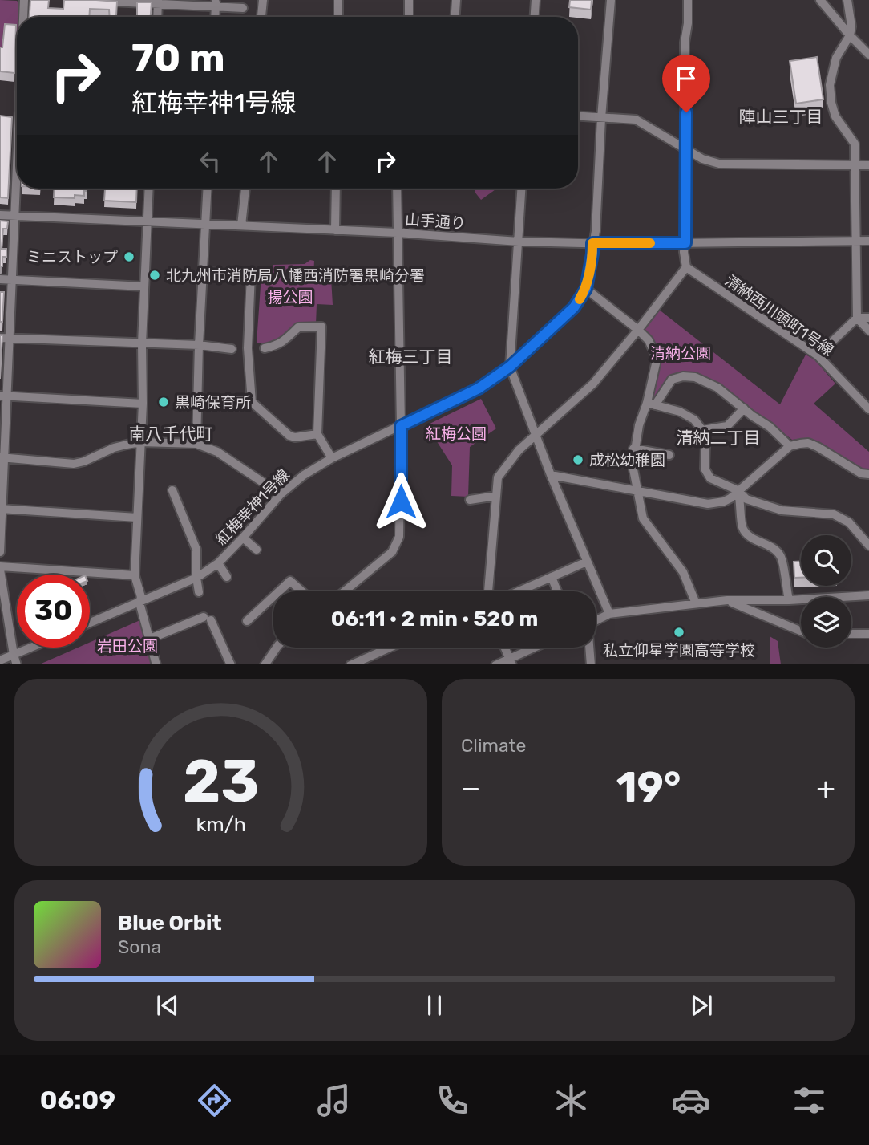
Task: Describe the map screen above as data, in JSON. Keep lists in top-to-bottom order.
{
  "streets": {
    "street": ["山手通り", "清納西川頭町1号線", "紅梅幸神1号線"]
  },
  "crossings": [
    ["山手通り", "紅梅幸神1号線"]
  ],
  "districts": [
    "陣山三丁目",
    "紅梅三丁目",
    "南八千代町",
    "清納二丁目"
  ],
  "parks": [
    "揚公園",
    "清納公園",
    "紅梅公園",
    "岩田公園"
  ],
  "places": [
    "ミニストップ",
    "北九州市消防局八幡西消防署黒崎分署",
    "黒崎保育所",
    "成松幼稚園",
    "私立仰星学園高等学校"
  ],
  "page": {
    "turn": ["70 m", "紅梅幸神1号線"],
    "limit": "30",
    "trip": "06:11 · 2 min · 520 m",
    "tile": "Climate",
    "heat": ["−", "19°", "+"],
    "song": ["Blue Orbit", "Sona"],
    "tabs": "06:09",
    "gauge": ["23", "km/h"]
  }
}
